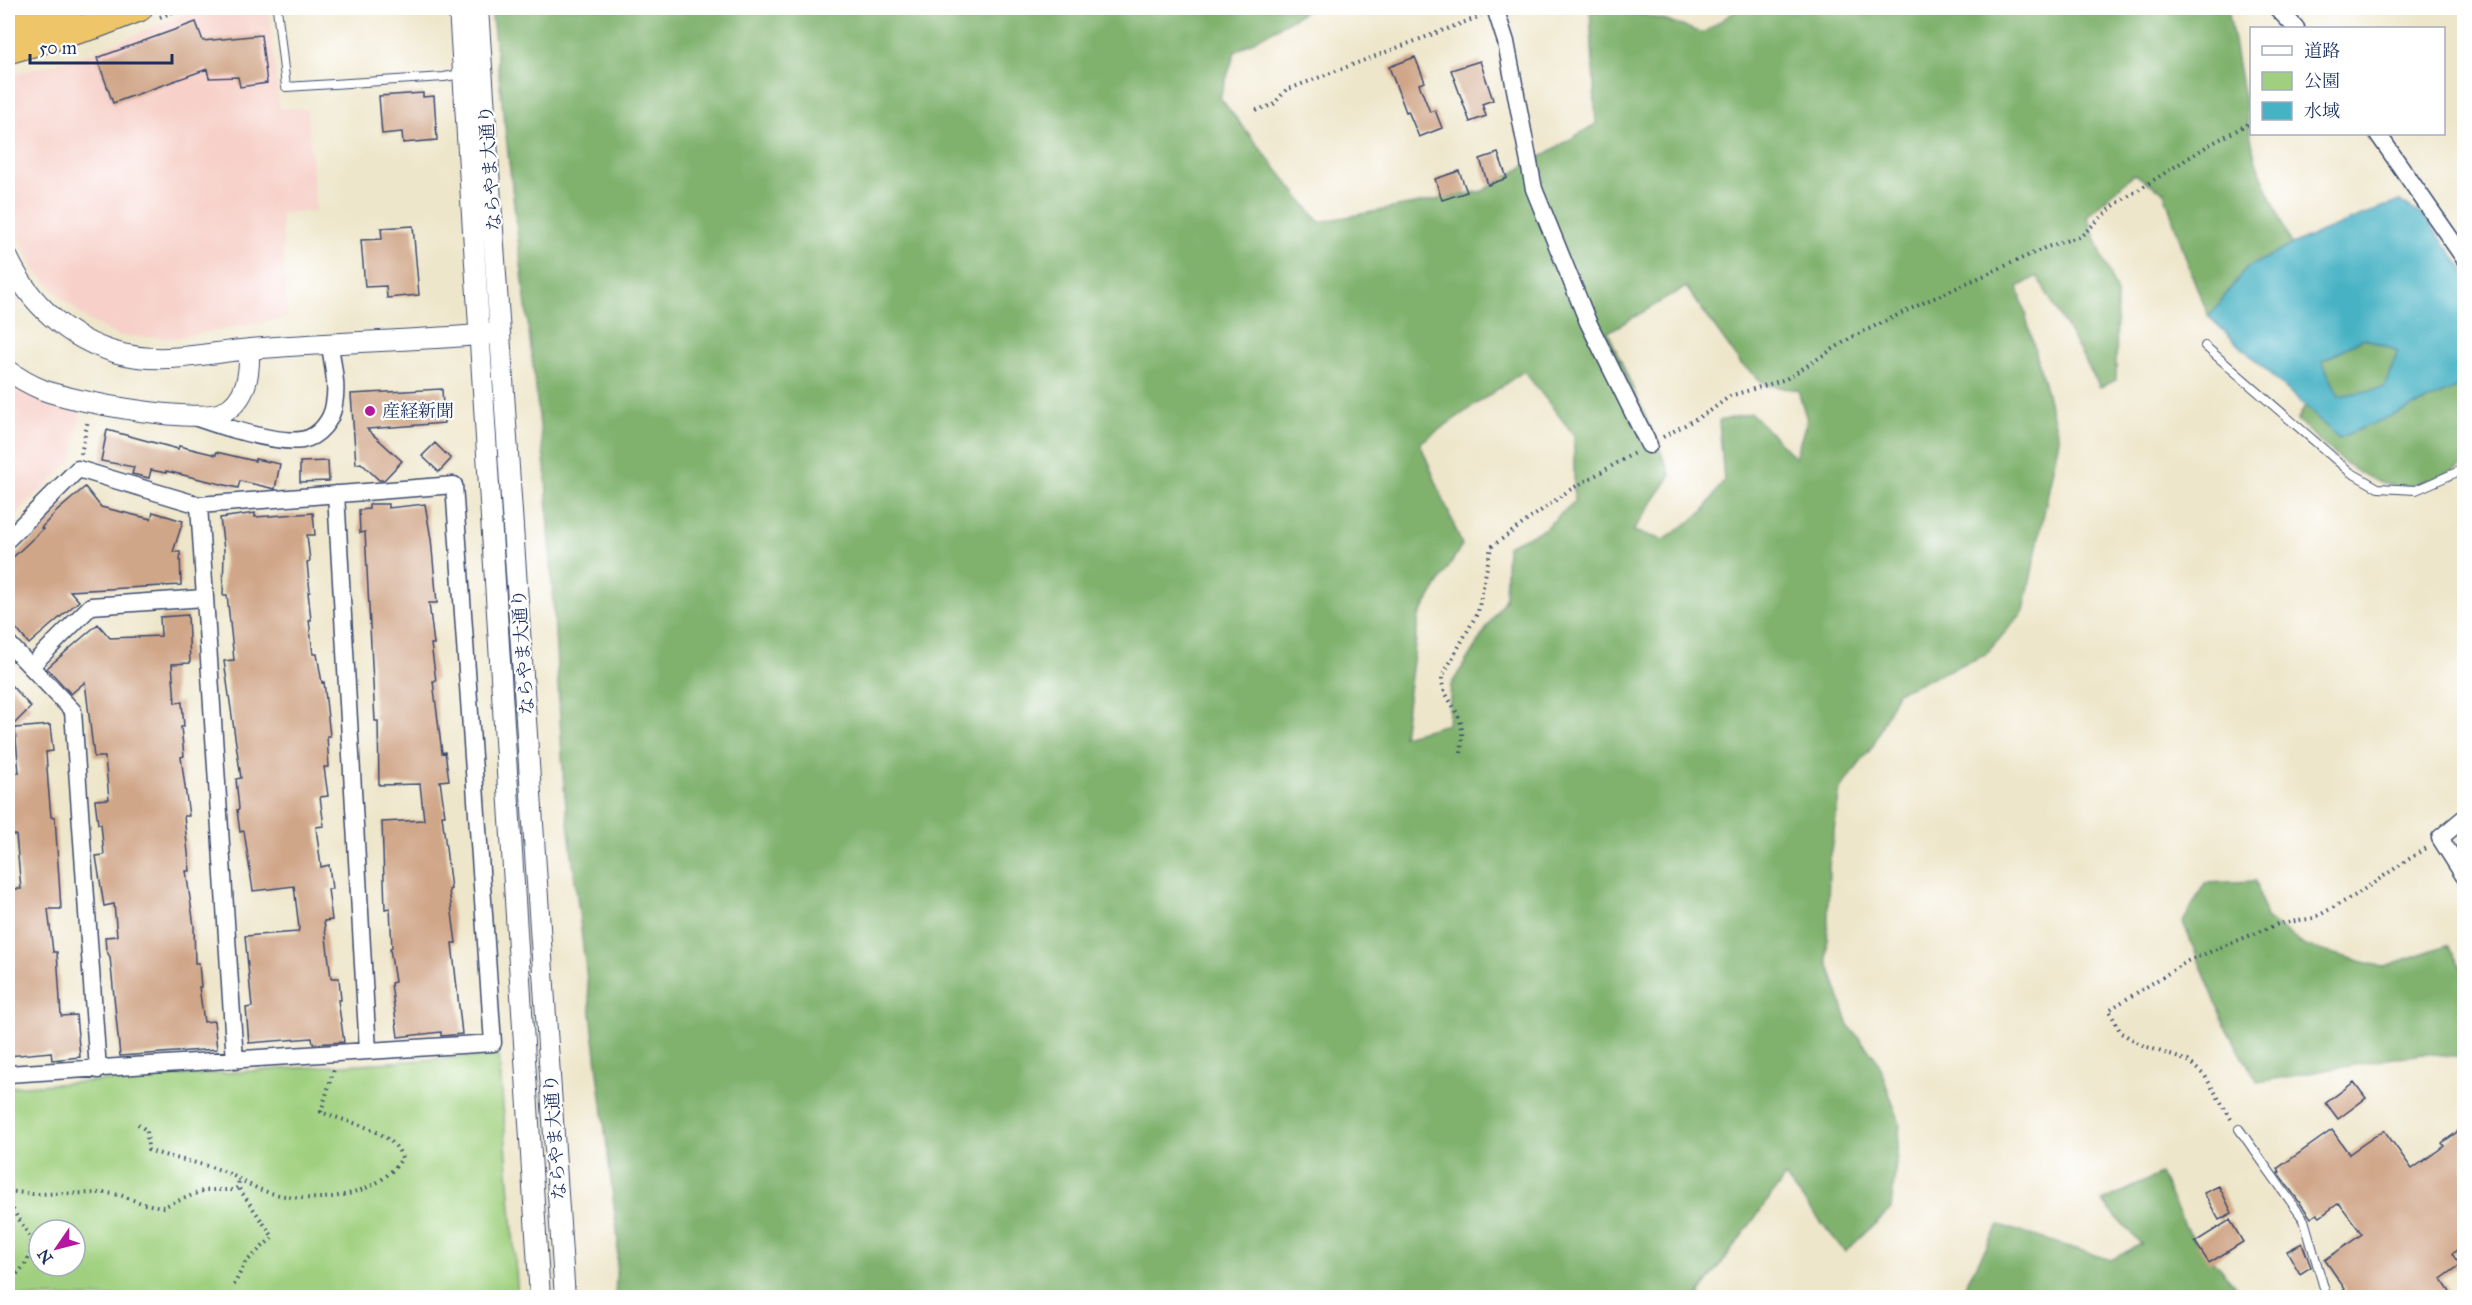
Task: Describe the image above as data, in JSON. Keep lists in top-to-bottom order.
{
  "streets": {
    "street": ["ならやま大通り"]
  },
  "places": ["産経新聞"],
  "legend": ["道路", "公園", "水域"],
  "scale_bar": "50 m",
  "north": "bottom left"
}
